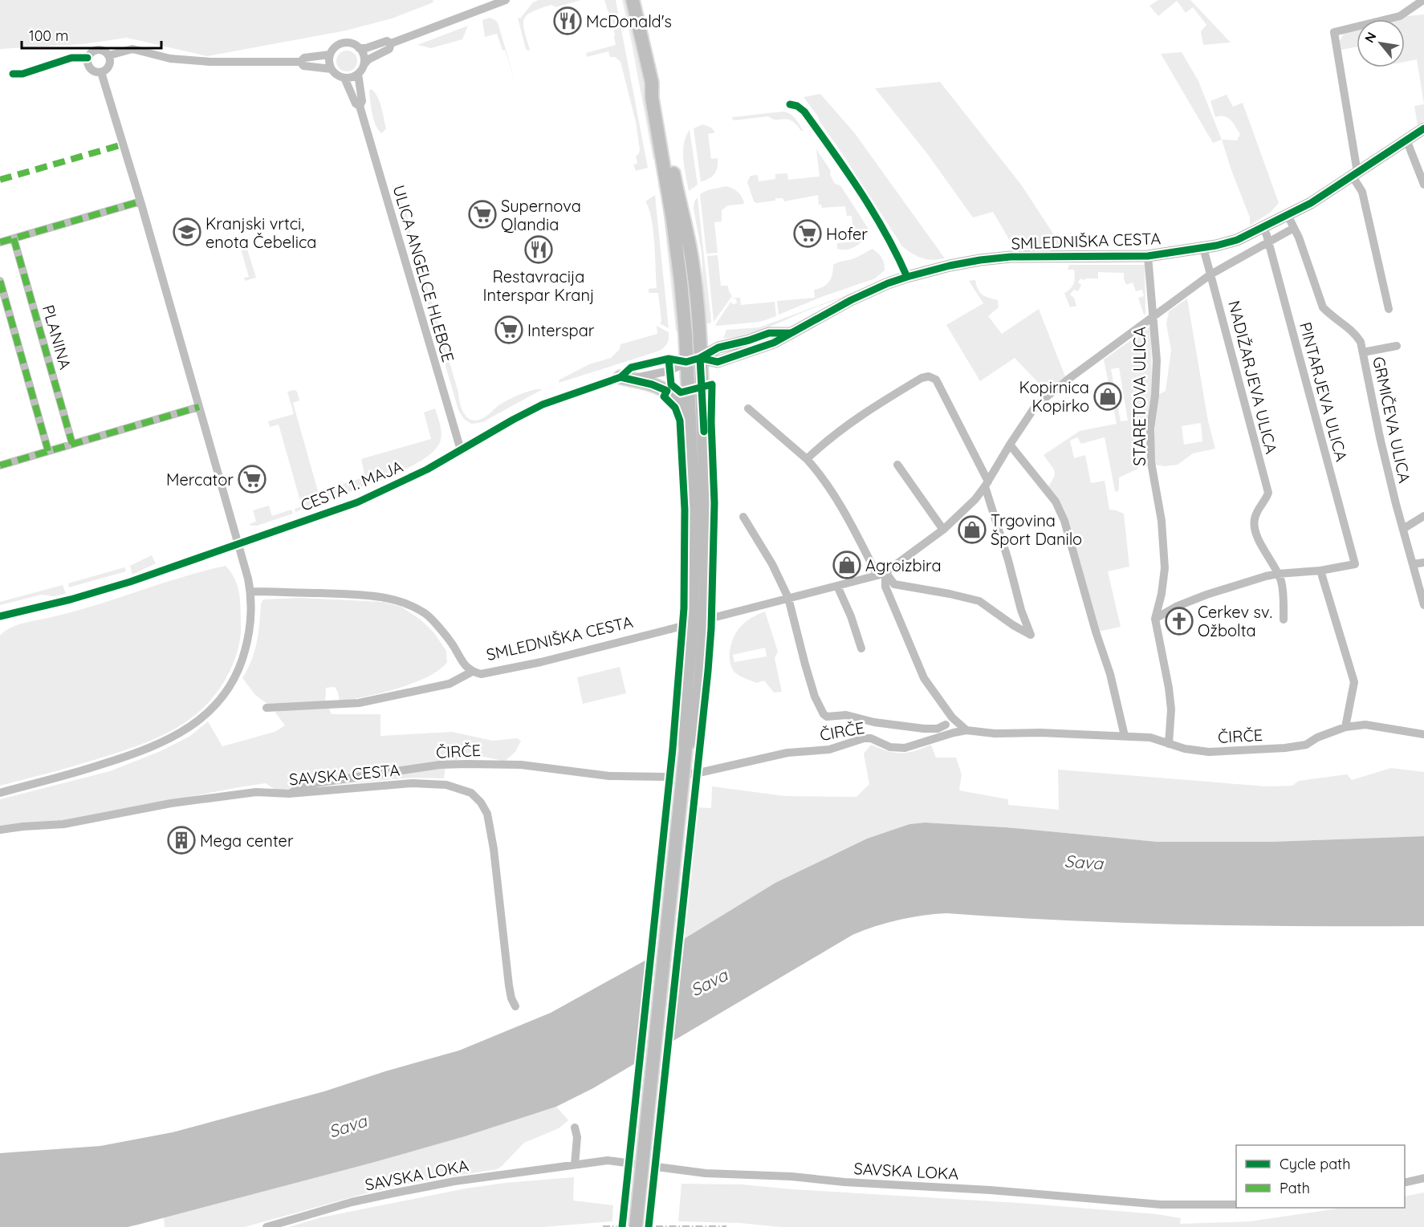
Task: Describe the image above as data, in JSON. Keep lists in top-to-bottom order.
{
  "streets": {
    "street": [
      "SMLEDNIŠKA CESTA",
      "ULICA ANGELCE HLEBCE",
      "PLANINA",
      "NADIŽARJEVA ULICA",
      "PINTARJEVA ULICA",
      "STARETOVA ULICA",
      "GRMIČEVA ULICA",
      "CESTA 1. MAJA",
      "ČIRČE",
      "SAVSKA CESTA",
      "SAVSKA LOKA"
    ]
  },
  "crossings": [
    ["SMLEDNIŠKA CESTA", "NADIŽARJEVA ULICA"],
    ["SMLEDNIŠKA CESTA", "PINTARJEVA ULICA"],
    ["SMLEDNIŠKA CESTA", "STARETOVA ULICA"],
    ["SMLEDNIŠKA CESTA", "GRMIČEVA ULICA"],
    ["SMLEDNIŠKA CESTA", "CESTA 1. MAJA"],
    ["ULICA ANGELCE HLEBCE", "CESTA 1. MAJA"],
    ["ČIRČE", "SAVSKA CESTA"]
  ],
  "water": ["Sava"],
  "places": {
    "restaurant": ["McDonald's", "Restavracija Interspar Kranj"],
    "supermarket": [
      "Supernova Qlandia",
      "Hofer",
      "Interspar",
      "Mercator"
    ],
    "school or university": ["Kranjski vrtci, enota Čebelica"],
    "shop": ["Kopirnica Kopirko", "Trgovina Šport Danilo", "Agroizbira"],
    "church": ["Cerkev sv. Ožbolta"],
    "building": ["Mega center"]
  },
  "legend": ["Cycle path", "Path"],
  "scale_bar": "100 m",
  "north": "top left"
}
